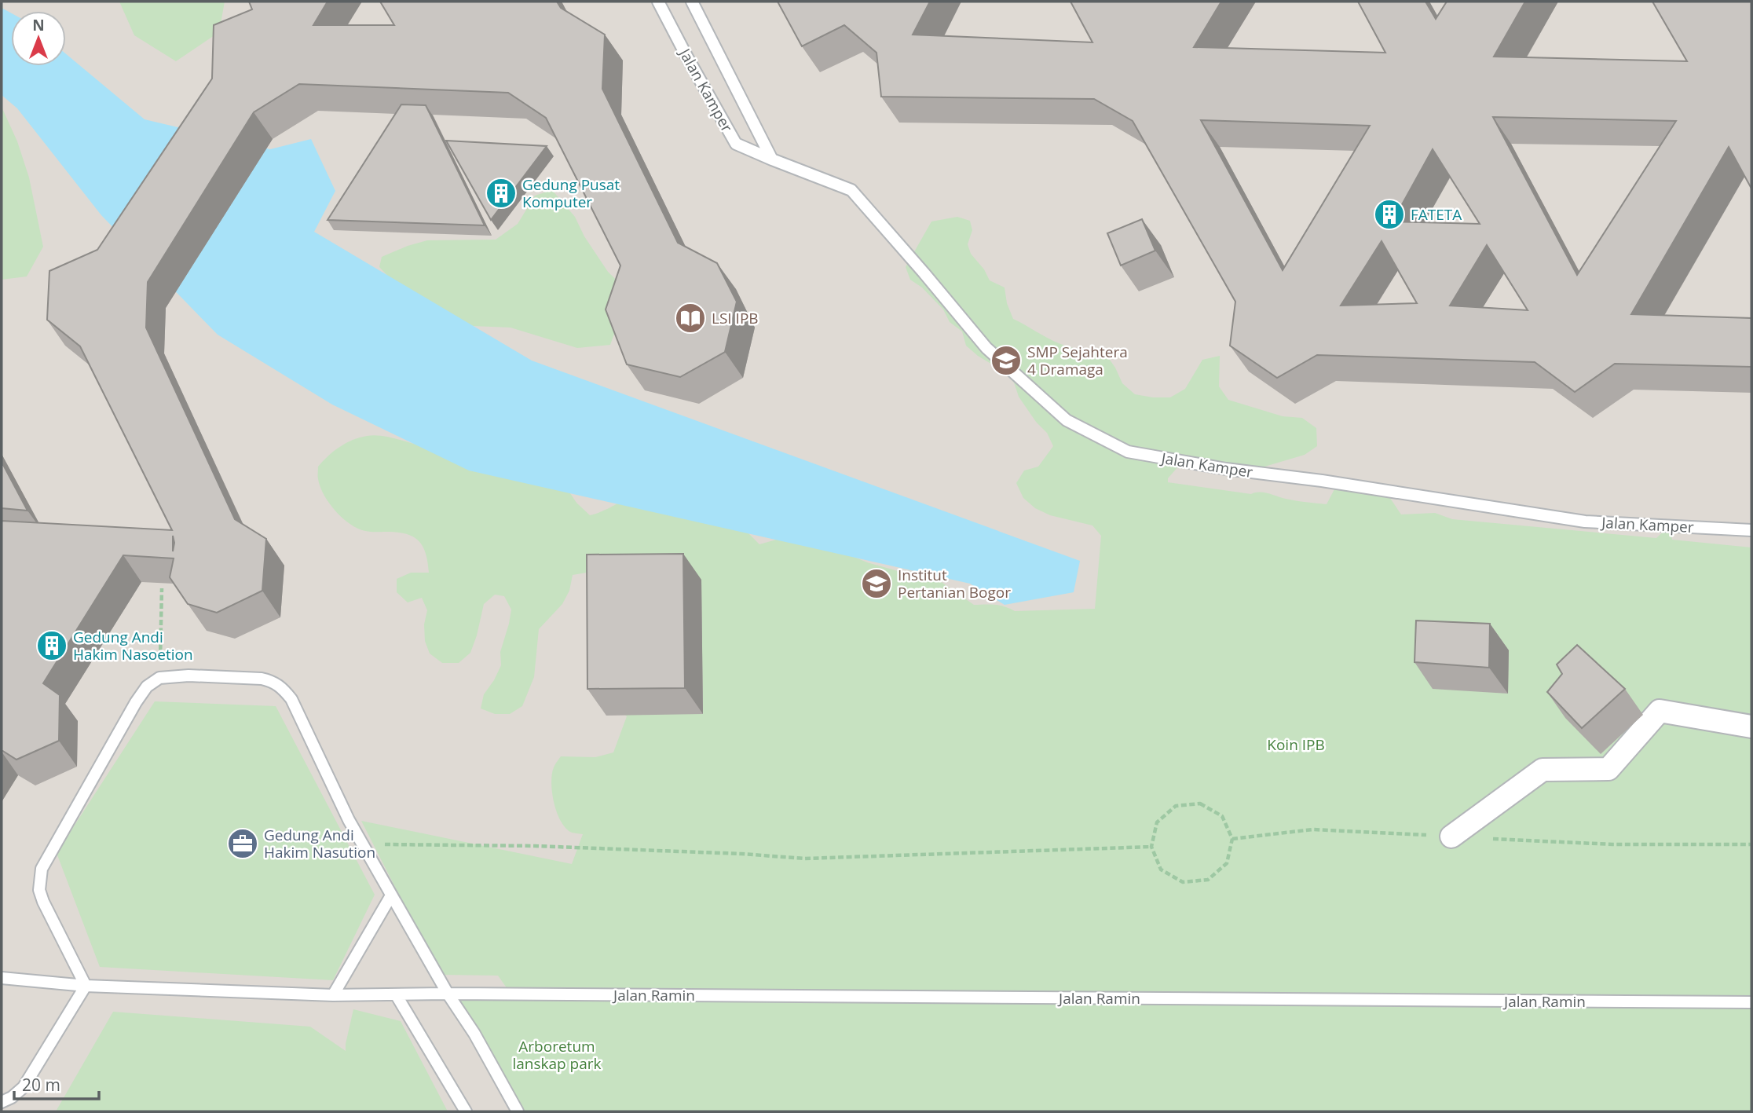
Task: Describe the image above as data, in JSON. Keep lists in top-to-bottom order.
{
  "streets": {
    "lane": ["Jalan Kamper", "Jalan Ramin"]
  },
  "parks": ["Koin IPB", "Arboretum lanskap park"],
  "places": {
    "building": ["Gedung Pusat Komputer", "FATETA", "Gedung Andi Hakim Nasoetion"],
    "library": ["LSI IPB"],
    "school or university": ["SMP Sejahtera 4 Dramaga", "Institut Pertanian Bogor"],
    "office": ["Gedung Andi Hakim Nasution"]
  },
  "scale_bar": "20 m",
  "north": "top"
}
